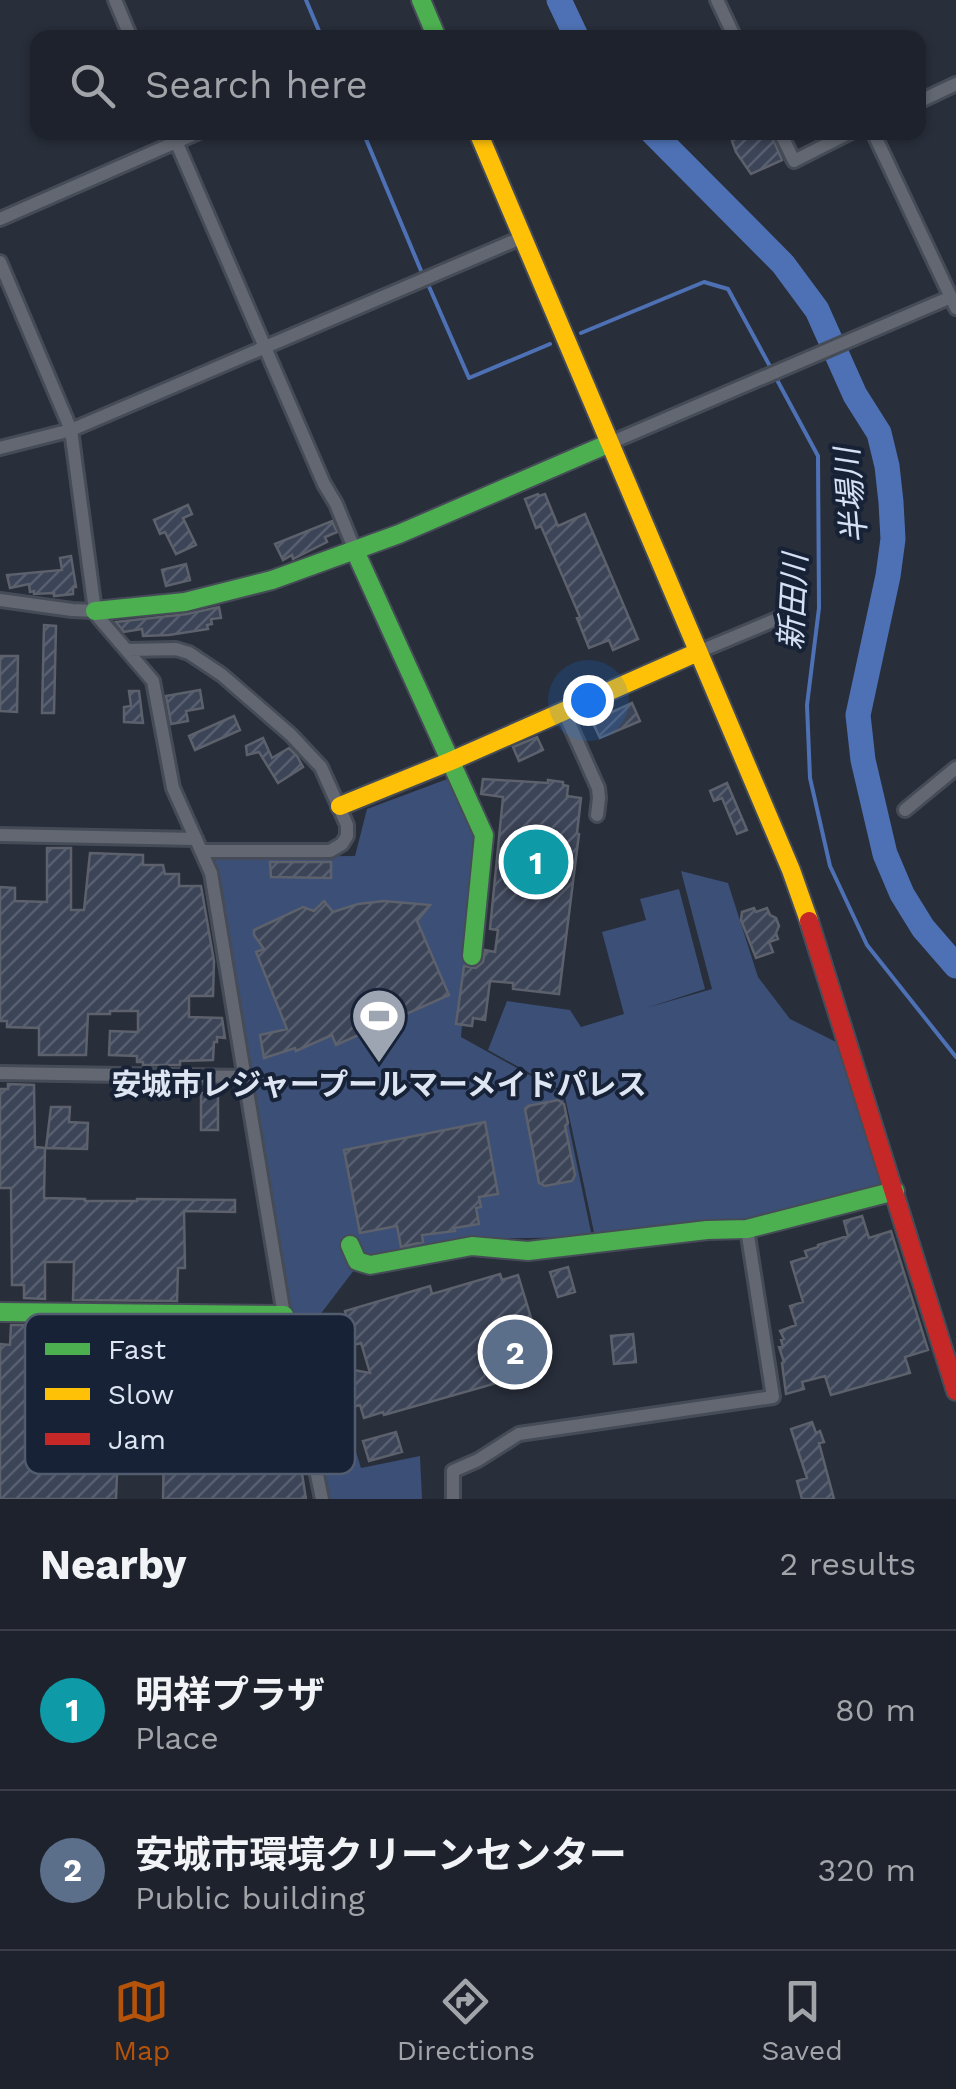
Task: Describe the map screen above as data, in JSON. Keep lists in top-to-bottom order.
{
  "water": ["半場川", "新田川"],
  "places": {
    "sports": ["安城市レジャープールマーメイドパレス"]
  },
  "legend": ["Fast", "Slow", "Jam"],
  "page": {
    "search": "Search here",
    "pins": ["1", "2"],
    "heading": ["Nearby", "2 results"],
    "list": [
      {
        "mark": "1",
        "name": "明祥プラザ",
        "note": "Place",
        "value": "80 m"
      },
      {
        "mark": "2",
        "name": "安城市環境クリーンセンター",
        "note": "Public building",
        "value": "320 m"
      }
    ],
    "nav": ["Map", "Directions", "Saved"]
  }
}
